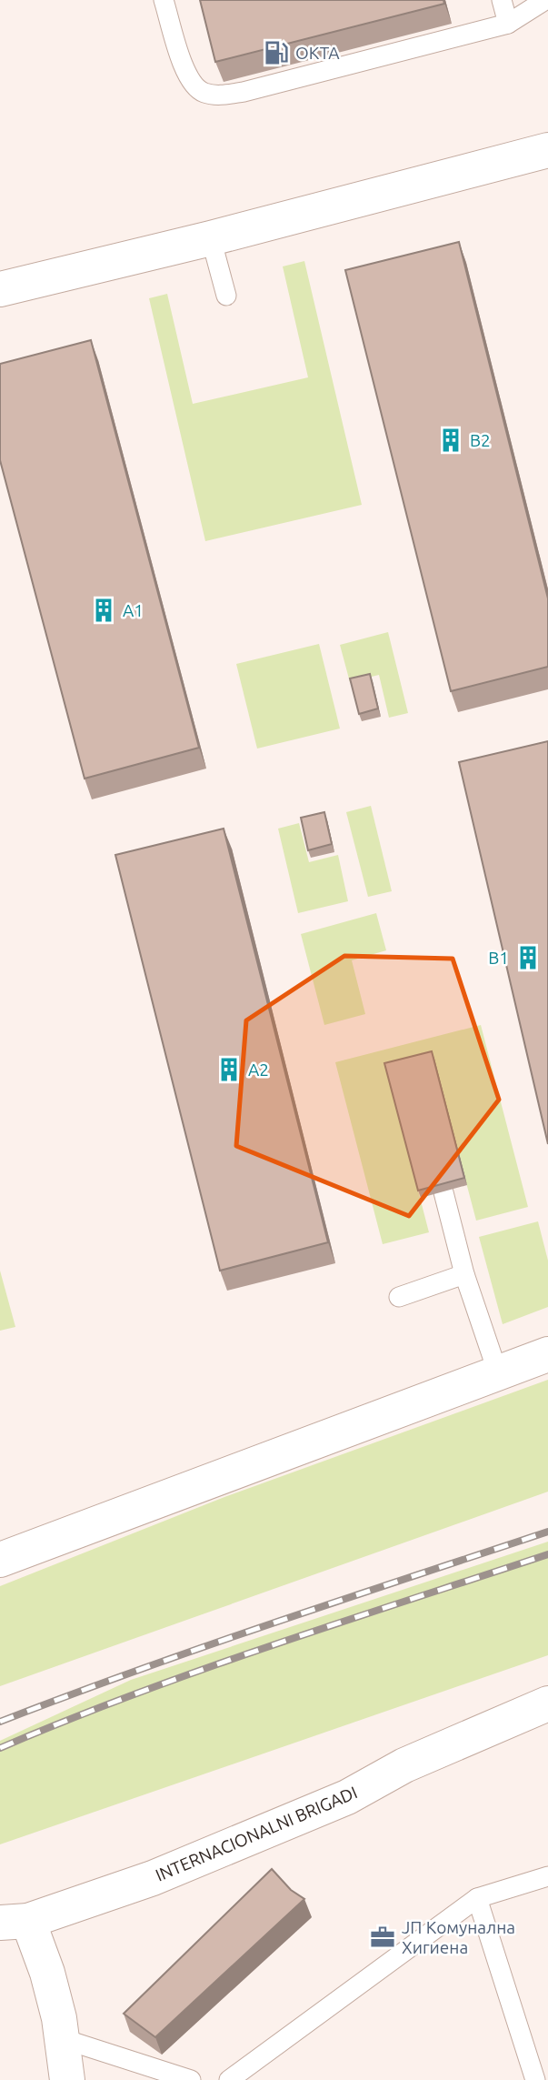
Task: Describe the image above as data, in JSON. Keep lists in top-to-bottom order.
{
  "streets": {
    "street": ["INTERNACIONALNI BRIGADI"]
  },
  "places": {
    "fuel station": ["OKTA"],
    "building": [
      "B2",
      "A1",
      "B1",
      "A2"
    ],
    "office": ["ЈП Комунална Хигиена"]
  }
}
